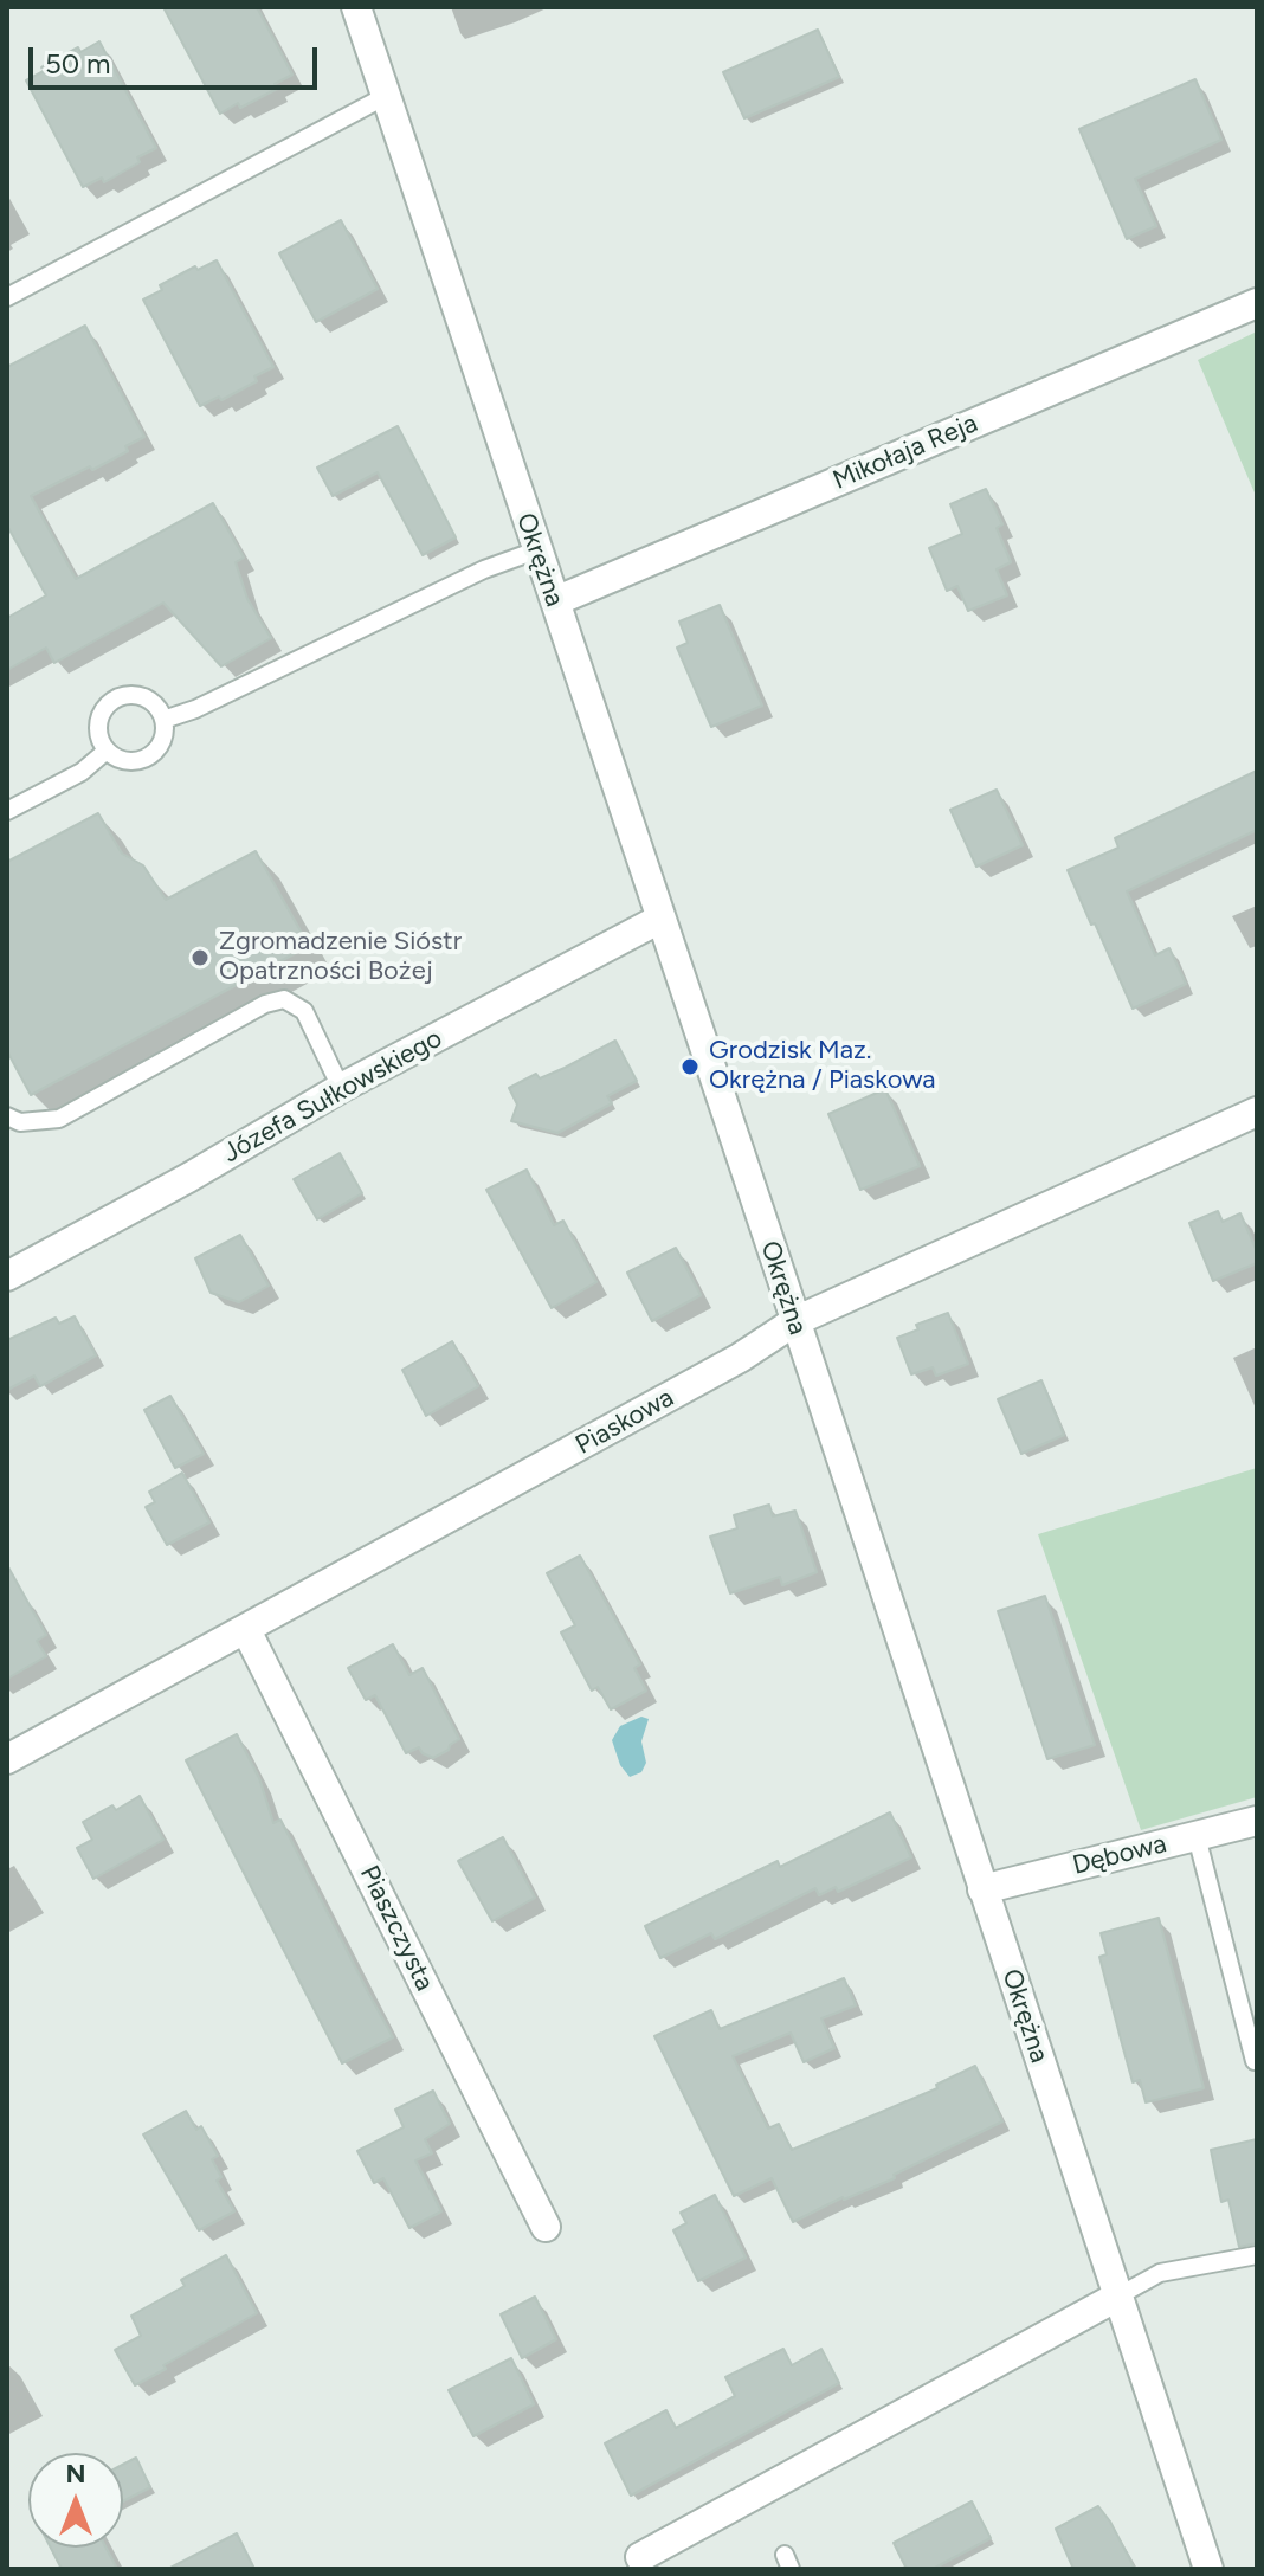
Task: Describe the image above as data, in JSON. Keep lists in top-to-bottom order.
{
  "streets": {
    "street": [
      "Mikołaja Reja",
      "Okrężna",
      "Józefa Sułkowskiego",
      "Piaskowa",
      "Dębowa",
      "Piaszczysta"
    ]
  },
  "crossings": [
    ["Mikołaja Reja", "Okrężna"],
    ["Okrężna", "Józefa Sułkowskiego"],
    ["Okrężna", "Piaskowa"],
    ["Okrężna", "Dębowa"],
    ["Piaskowa", "Piaszczysta"]
  ],
  "places": ["Zgromadzenie Sióstr Opatrzności Bożej", "Grodzisk Maz. Okrężna / Piaskowa"],
  "scale_bar": "50 m",
  "north": "top"
}
